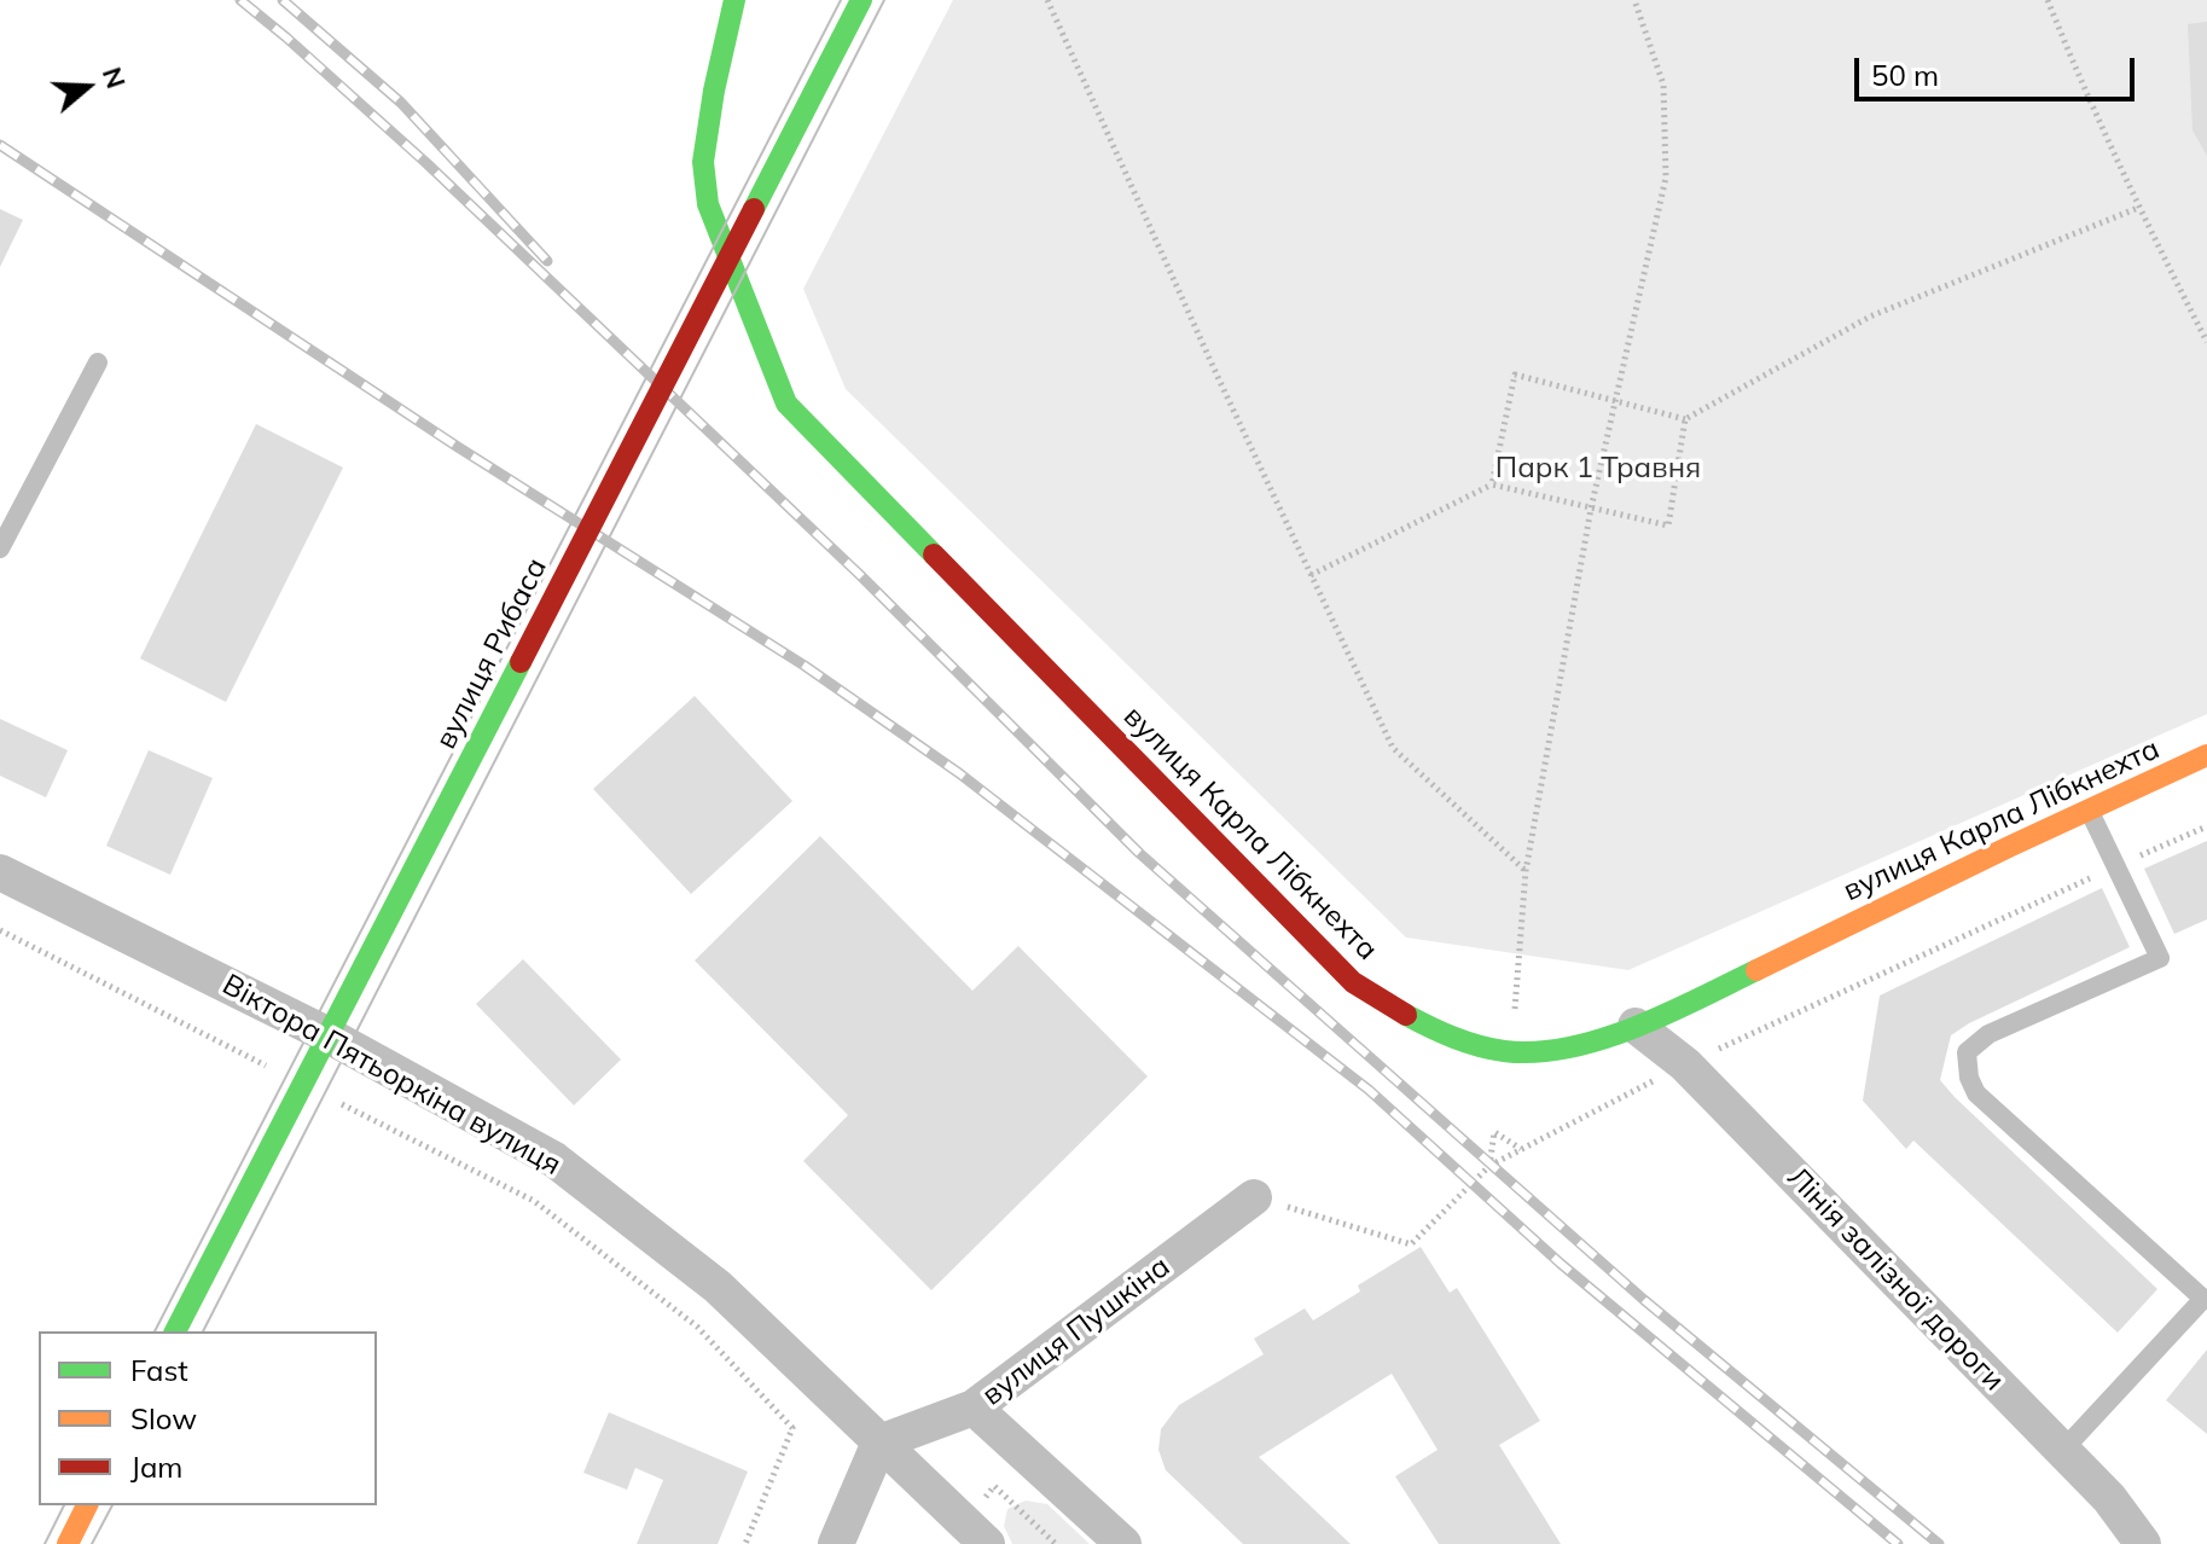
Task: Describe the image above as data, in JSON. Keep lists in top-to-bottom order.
{
  "streets": {
    "street": [
      "вулиця Рибаса",
      "вулиця Карла Лібкнехта",
      "Віктора Пятьоркіна вулиця",
      "Лінія залізної дороги",
      "вулиця Пушкіна"
    ]
  },
  "crossings": [
    ["вулиця Карла Лібкнехта", "Лінія залізної дороги"],
    ["Віктора Пятьоркіна вулиця", "вулиця Пушкіна"]
  ],
  "parks": ["Парк 1 Травня"],
  "legend": ["Fast", "Slow", "Jam"],
  "scale_bar": "50 m",
  "north": "right"
}
